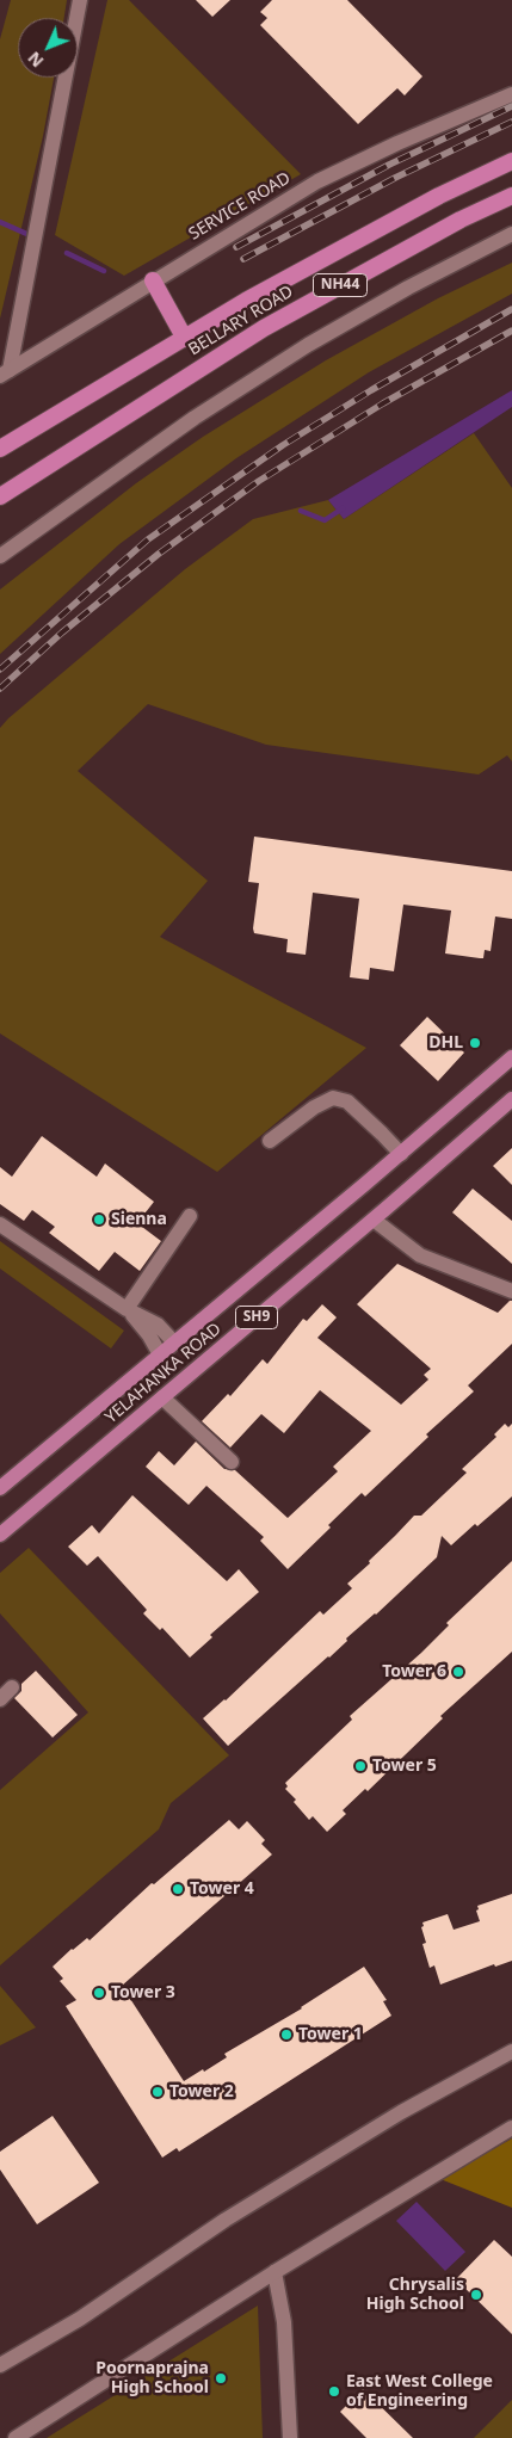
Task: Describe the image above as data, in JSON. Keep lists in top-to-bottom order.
{
  "streets": {
    "highway": ["NH44", "BELLARY ROAD"],
    "main road": ["SH9", "YELAHANKA ROAD"],
    "street": ["SERVICE ROAD"]
  },
  "places": [
    "DHL",
    "Sienna",
    "Tower 6",
    "Tower 5",
    "Tower 4",
    "Tower 3",
    "Tower 1",
    "Tower 2",
    "Chrysalis High School",
    "Poornaprajna High School",
    "East West College of Engineering"
  ],
  "north": "bottom left"
}
